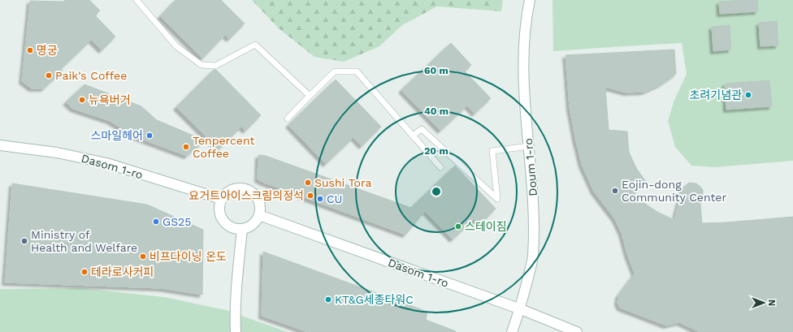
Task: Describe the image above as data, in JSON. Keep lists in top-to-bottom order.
{
  "streets": {
    "street": ["Dasom 1-ro", "Doum 1-ro"]
  },
  "crossings": [
    ["Dasom 1-ro", "Doum 1-ro"]
  ],
  "places": [
    "명궁",
    "Paik's Coffee",
    "초려기념관",
    "뉴욕버거",
    "스마일헤어",
    "Tenpercent Coffee",
    "Sushi Tora",
    "Eojin-dong Community Center",
    "요거트아이스크림의정석",
    "CU",
    "GS25",
    "스테이짐",
    "Ministry of Health and Welfare",
    "비프다이닝 온도",
    "테라로사커피",
    "KT&G세종타워C"
  ],
  "north": "right",
  "rings": ["60 m", "40 m", "20 m"]
}
